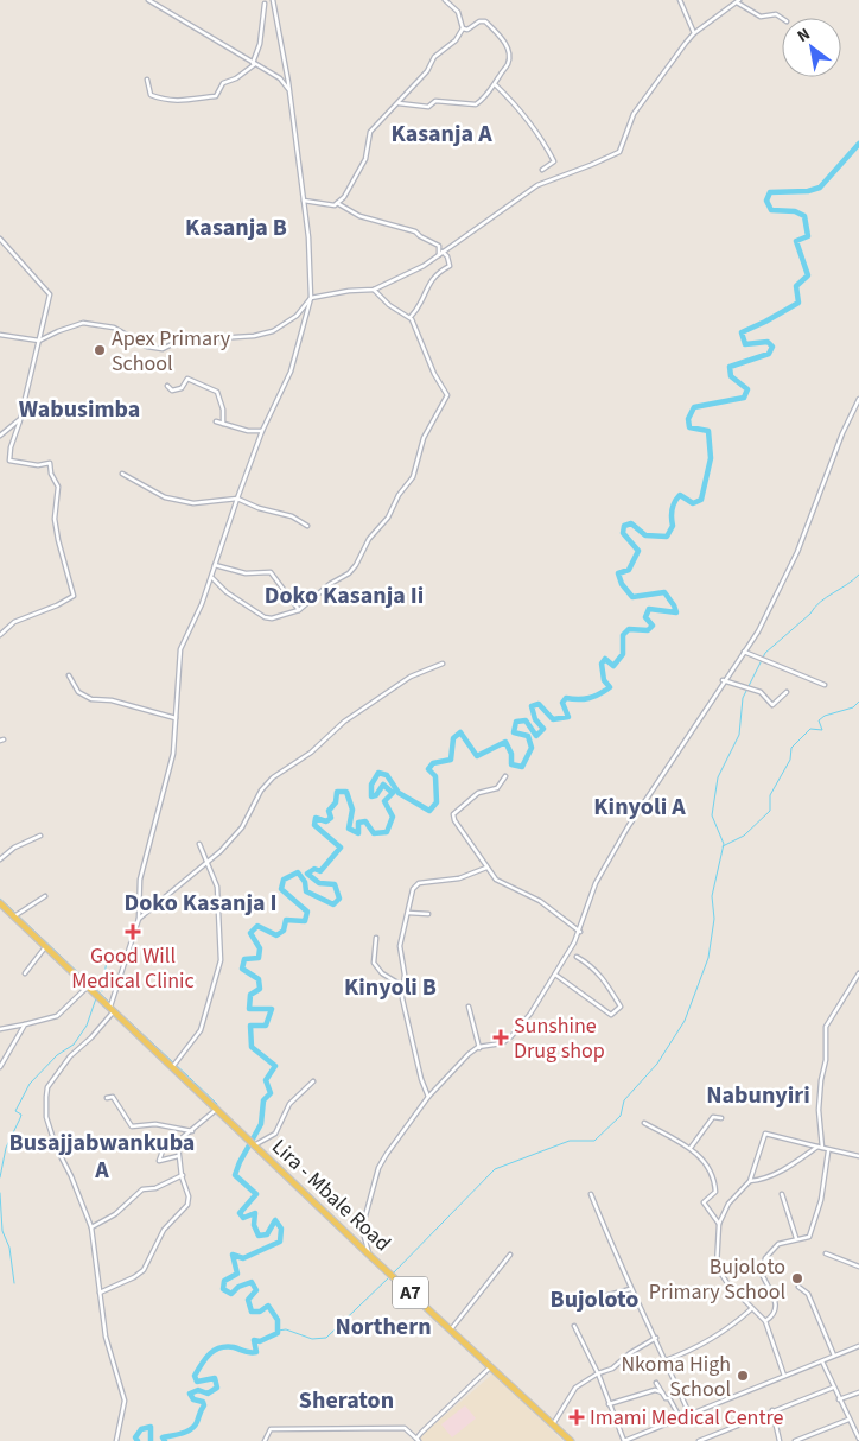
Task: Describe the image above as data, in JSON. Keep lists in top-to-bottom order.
{
  "streets": {
    "main road": ["Lira - Mbale Road", "A7"]
  },
  "districts": [
    "Kasanja A",
    "Kasanja B",
    "Wabusimba",
    "Doko Kasanja Ii",
    "Kinyoli A",
    "Doko Kasanja I",
    "Kinyoli B",
    "Nabunyiri",
    "Busajjabwankuba A",
    "Bujoloto",
    "Northern",
    "Sheraton"
  ],
  "places": {
    "other": ["Apex Primary School", "Bujoloto Primary School", "Nkoma High School"],
    "health": ["Good Will Medical Clinic", "Sunshine Drug shop", "Imami Medical Centre"]
  },
  "north": "top left"
}
